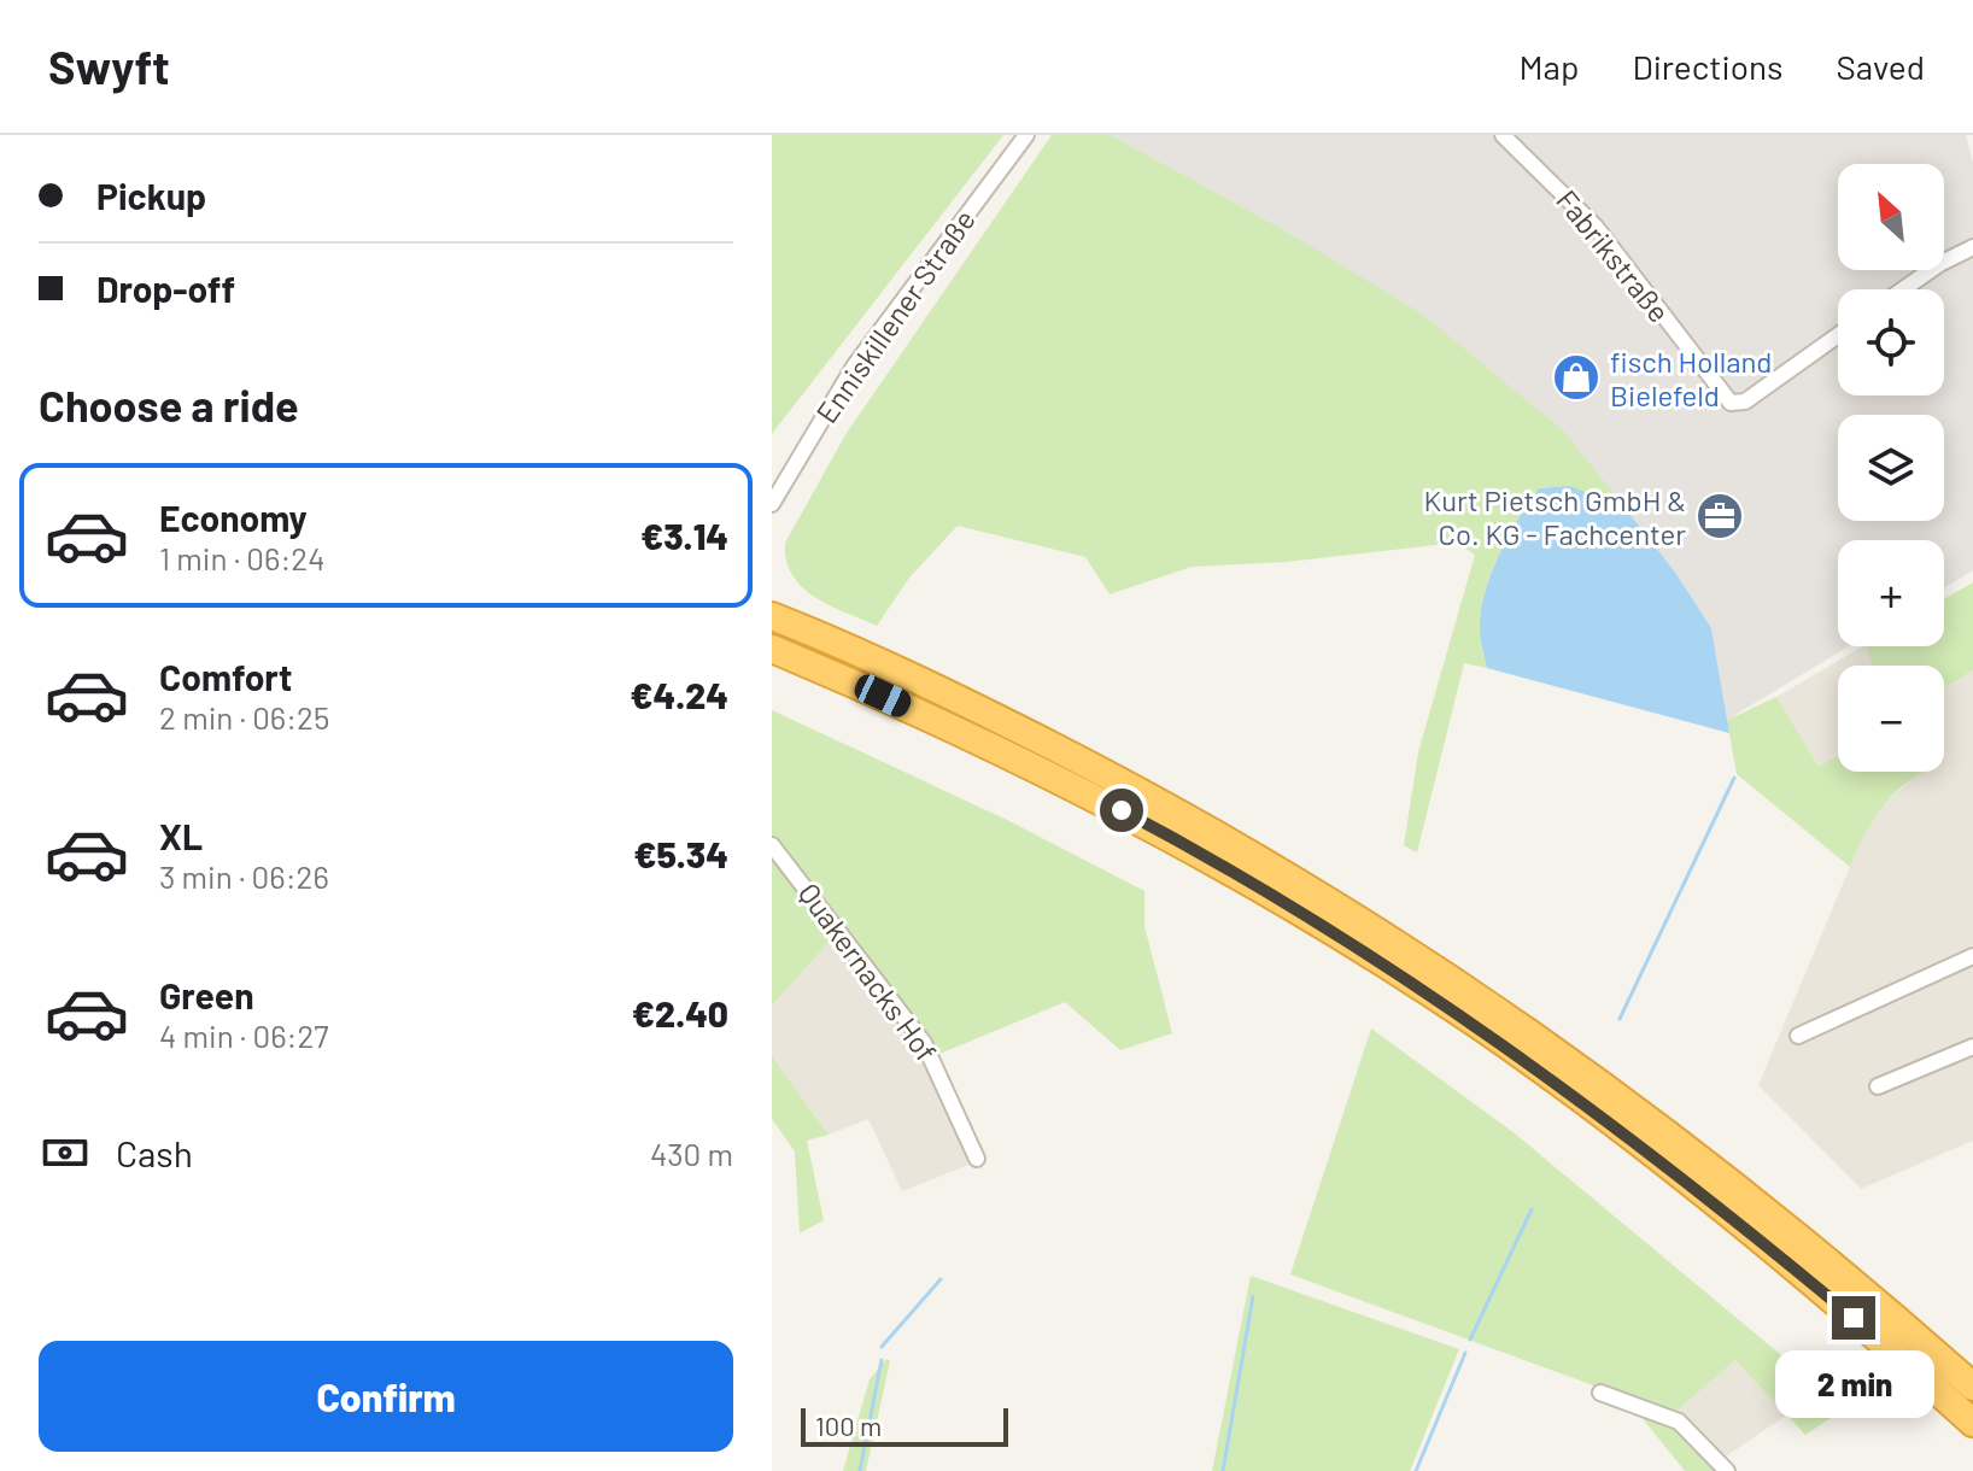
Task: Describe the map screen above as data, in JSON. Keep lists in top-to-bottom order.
{
  "streets": {
    "street": ["Fabrikstraße", "Enniskillener Straße", "Quakernacks Hof"]
  },
  "places": {
    "shop": ["fisch Holland Bielefeld"],
    "office": ["Kurt Pietsch GmbH & Co. KG - Fachcenter"]
  },
  "scale_bar": "100 m",
  "north": "top left",
  "page": {
    "header": "Swyft",
    "nav": ["Map", "Directions", "Saved"],
    "banner": ["Pickup", "Drop-off"],
    "map_buttons": ["+", "−"],
    "heading": "Choose a ride",
    "list": [
      {
        "name": "Economy",
        "note": "1 min · 06:24",
        "value": "€3.14"
      },
      {
        "name": "Comfort",
        "note": "2 min · 06:25",
        "value": "€4.24"
      },
      {
        "name": "XL",
        "note": "3 min · 06:26",
        "value": "€5.34"
      },
      {
        "name": "Green",
        "note": "4 min · 06:27",
        "value": "€2.40"
      }
    ],
    "pay": ["Cash", "430 m"],
    "buttons": "Confirm",
    "bubble": "2 min",
    "scale": "100 m"
  }
}
